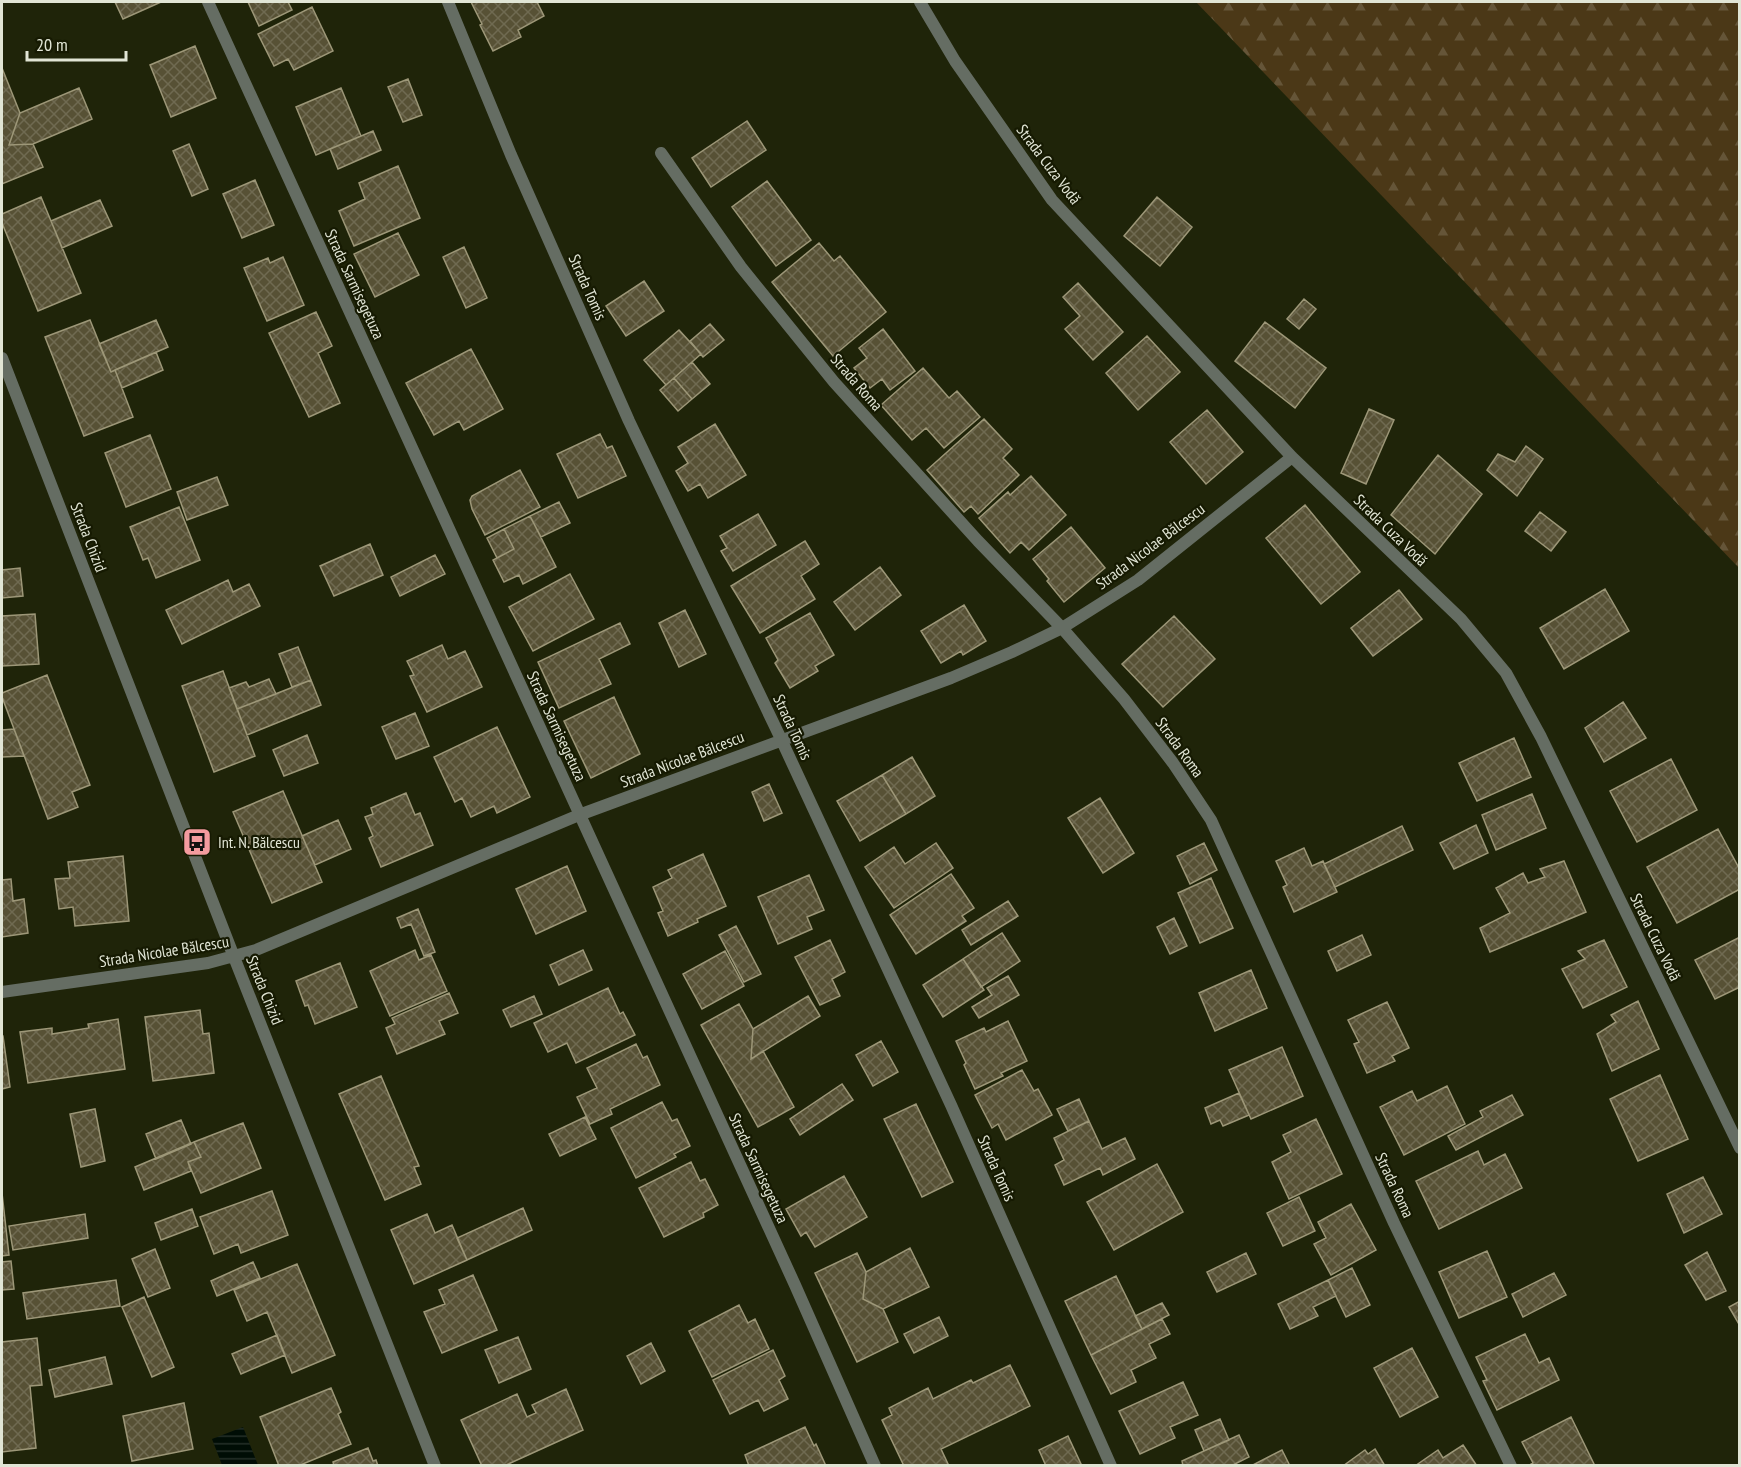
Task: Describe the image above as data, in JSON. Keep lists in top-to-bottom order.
{
  "streets": {
    "street": [
      "Strada Cuza Vodă",
      "Strada Sarmisegetuza",
      "Strada Tomis",
      "Strada Roma",
      "Strada Chizid",
      "Strada Nicolae Bălcescu"
    ]
  },
  "crossings": [
    ["Strada Cuza Vodă", "Strada Nicolae Bălcescu"],
    ["Strada Sarmisegetuza", "Strada Nicolae Bălcescu"],
    ["Strada Tomis", "Strada Nicolae Bălcescu"],
    ["Strada Roma", "Strada Nicolae Bălcescu"],
    ["Strada Chizid", "Strada Nicolae Bălcescu"]
  ],
  "places": {
    "bus stop": ["Int. N. Bălcescu"]
  },
  "scale_bar": "20 m"
}
